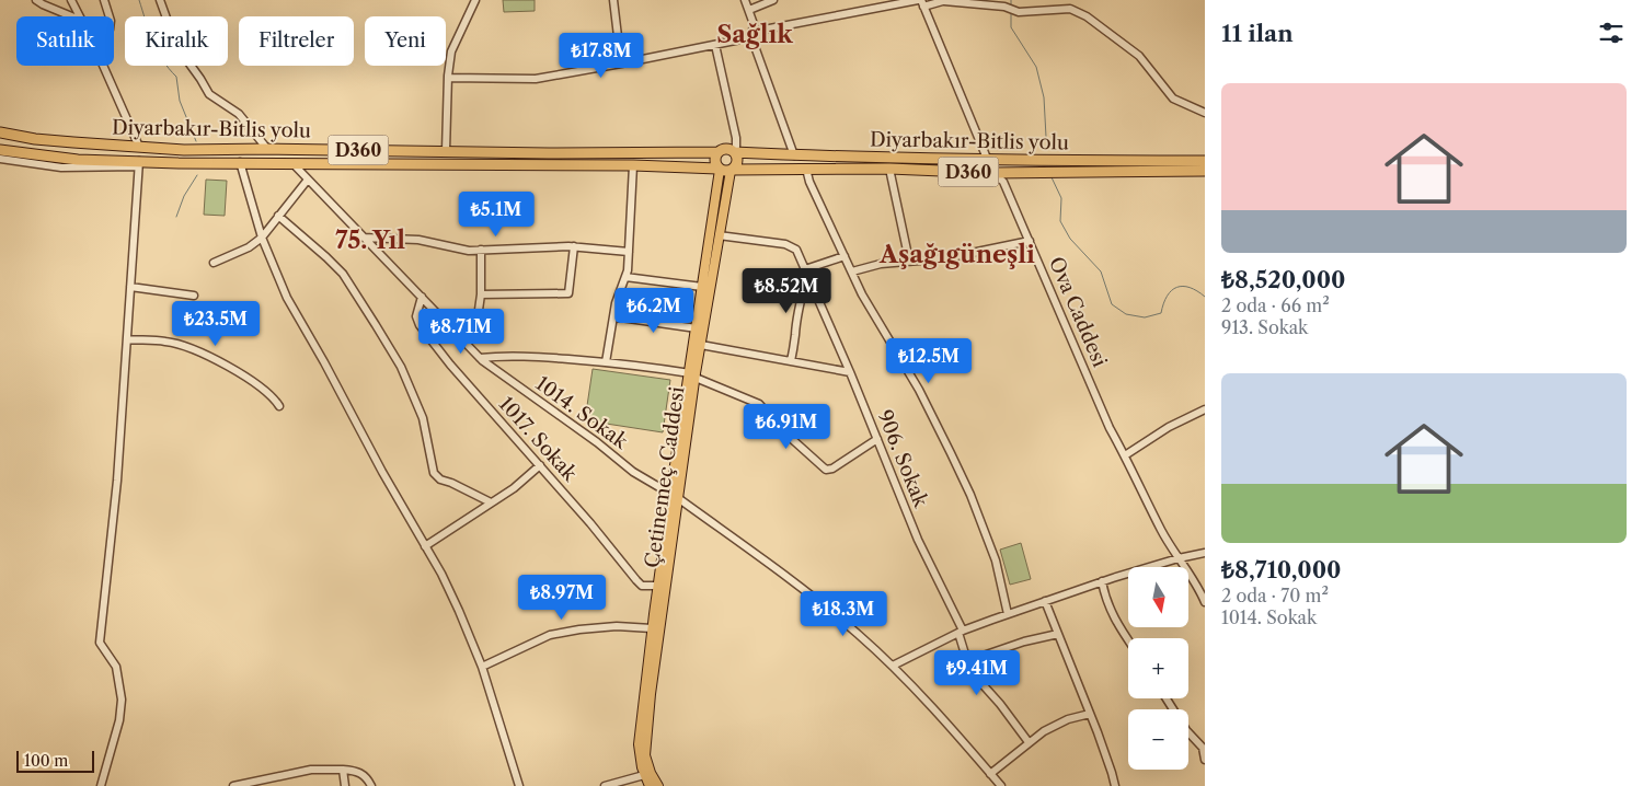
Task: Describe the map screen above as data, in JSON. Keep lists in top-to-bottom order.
{
  "streets": {
    "highway": ["Diyarbakır-Bitlis yolu", "D360"],
    "main road": ["Çetinemeç Caddesi"],
    "street": [
      "Ova Caddesi",
      "1014. Sokak",
      "1017. Sokak",
      "906. Sokak"
    ]
  },
  "crossings": [
    ["Diyarbakır-Bitlis yolu", "Ova Caddesi"],
    ["Diyarbakır-Bitlis yolu", "1014. Sokak"],
    ["Diyarbakır-Bitlis yolu", "Çetinemeç Caddesi"],
    ["1014. Sokak", "1017. Sokak"],
    ["1014. Sokak", "Çetinemeç Caddesi"],
    ["1017. Sokak", "Çetinemeç Caddesi"],
    ["906. Sokak", "Çetinemeç Caddesi"]
  ],
  "districts": ["Sağlık", "75. Yıl", "Aşağıgüneşli"],
  "scale_bar": "100 m",
  "north": "bottom",
  "page": {
    "heading": "11 ilan",
    "chip": [
      "Satılık",
      "Kiralık",
      "Filtreler",
      "Yeni"
    ],
    "price": [
      "₺17.8M",
      "₺5.1M",
      "₺8.52M",
      "₺6.2M",
      "₺23.5M",
      "₺8.71M",
      "₺12.5M",
      "₺6.91M",
      "₺8.97M",
      "₺18.3M",
      "₺9.41M"
    ],
    "list": [
      {
        "name": "₺8,520,000",
        "note": "2 oda · 66 m² · 913. Sokak"
      },
      {
        "name": "₺8,710,000",
        "note": "2 oda · 70 m² · 1014. Sokak"
      }
    ],
    "map_buttons": ["+", "−"],
    "scale": "100 m"
  }
}
